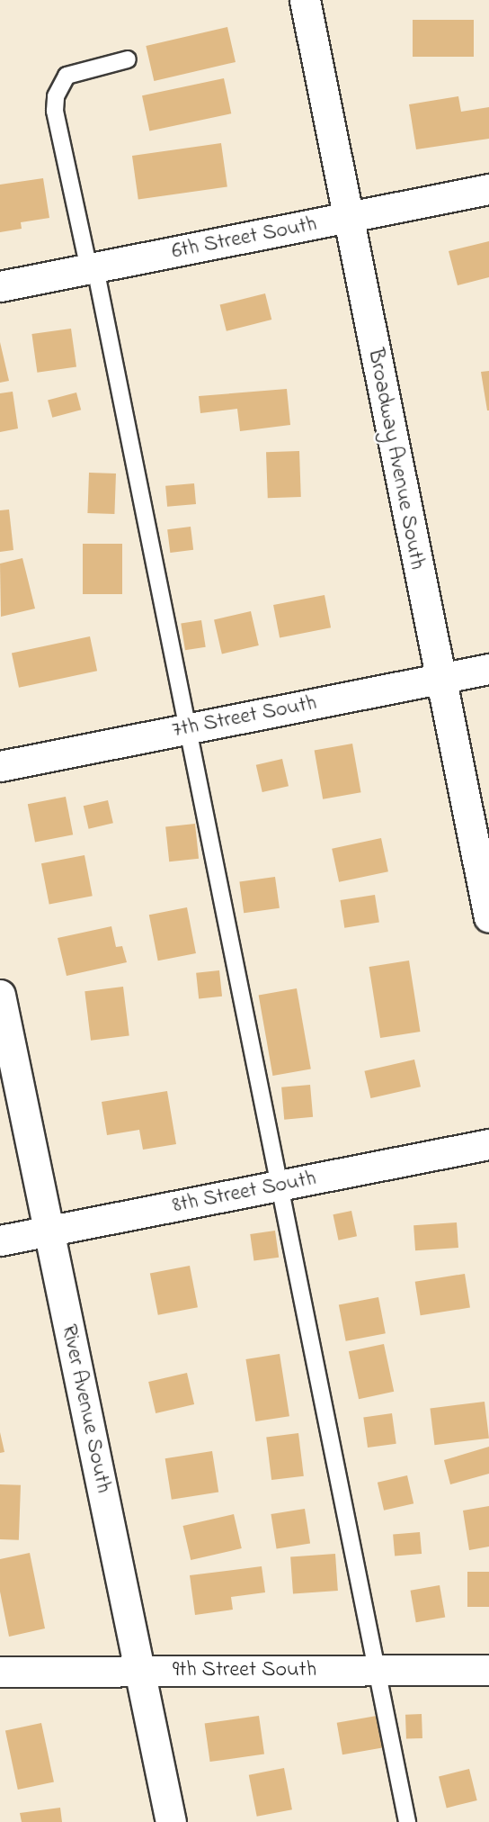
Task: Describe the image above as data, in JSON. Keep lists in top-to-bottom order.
{
  "streets": {
    "street": [
      "6th Street South",
      "Broadway Avenue South",
      "7th Street South",
      "8th Street South",
      "River Avenue South",
      "9th Street South"
    ]
  },
  "crossings": [
    ["6th Street South", "Broadway Avenue South"],
    ["Broadway Avenue South", "7th Street South"],
    ["8th Street South", "River Avenue South"],
    ["River Avenue South", "9th Street South"]
  ]
}
